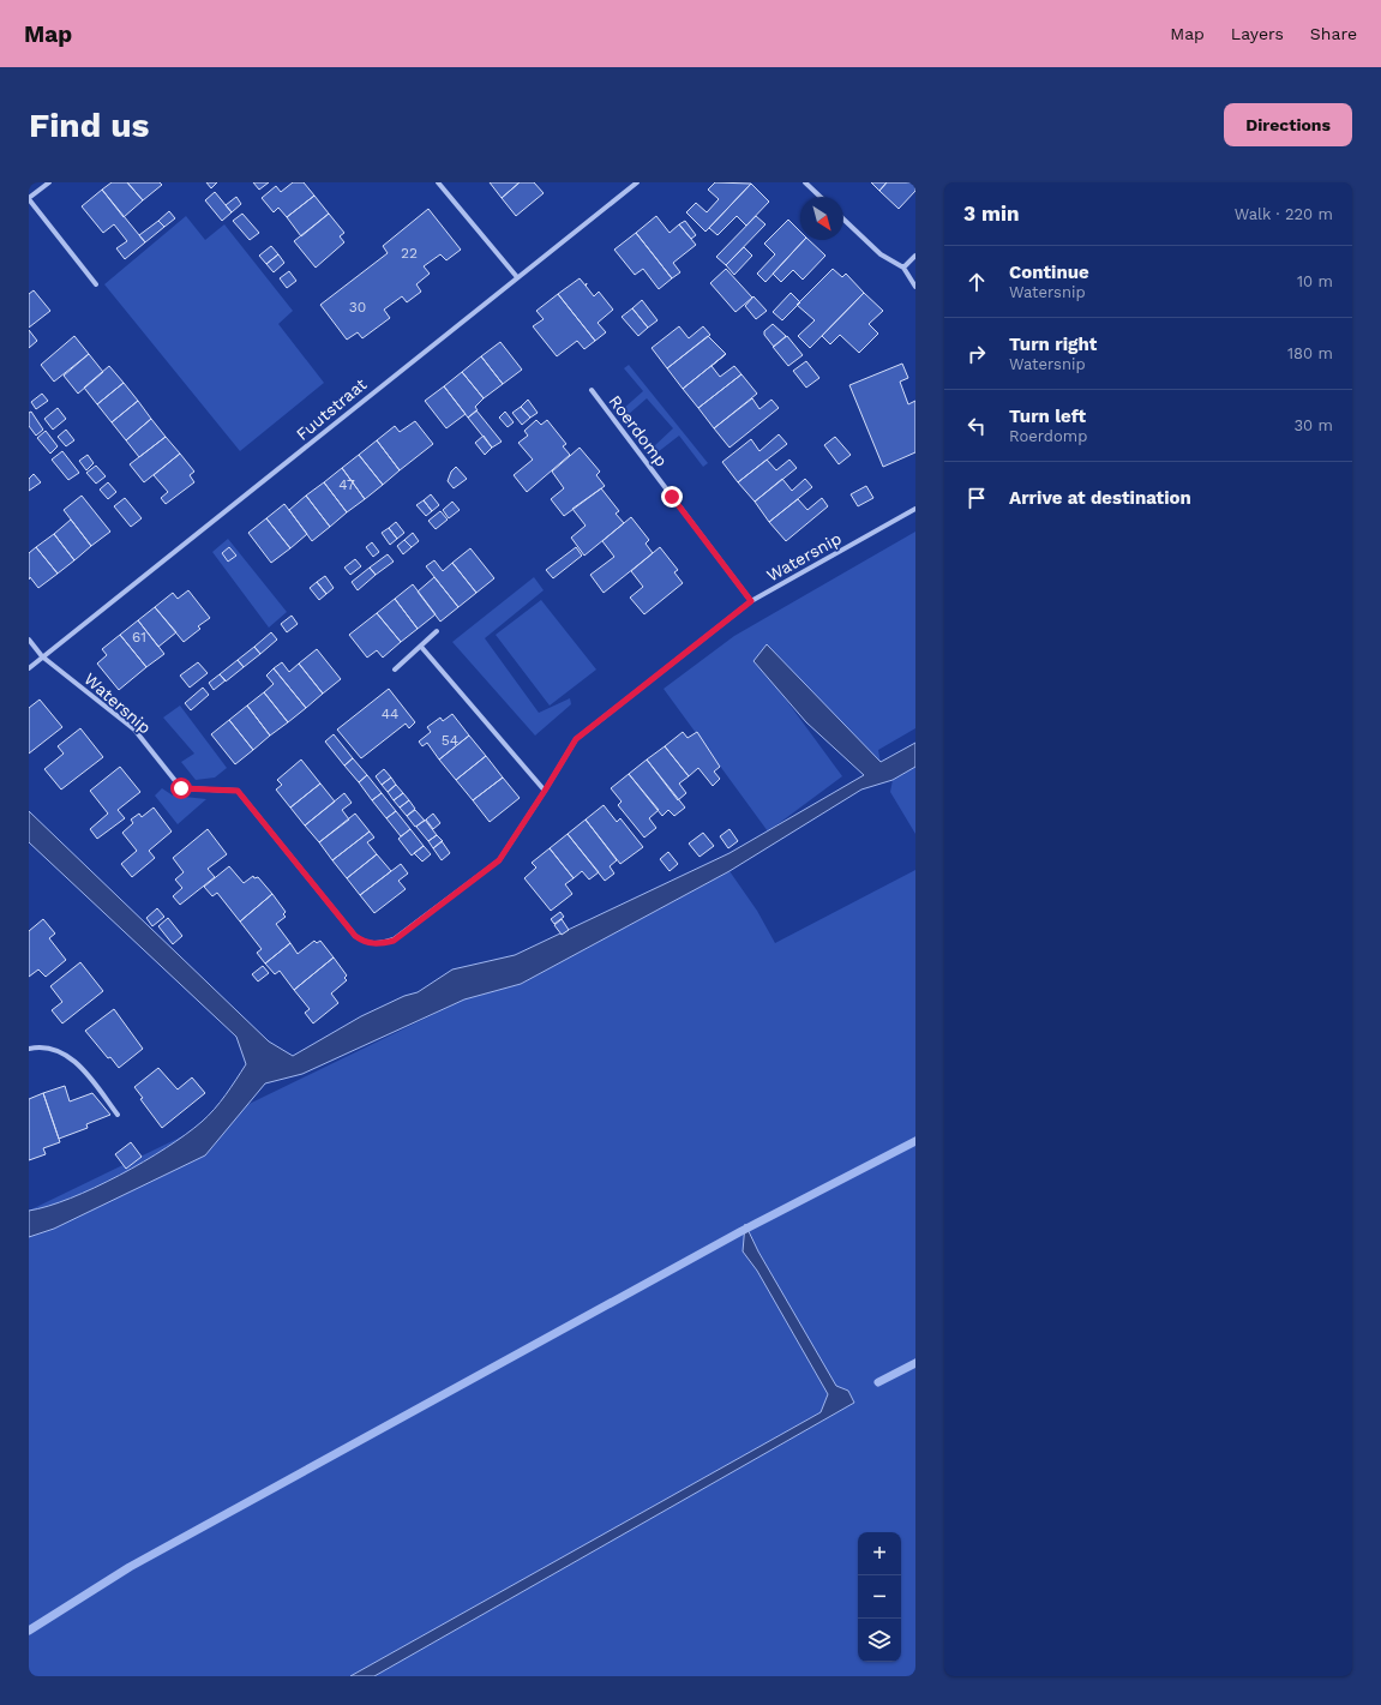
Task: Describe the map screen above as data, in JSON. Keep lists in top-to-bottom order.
{
  "streets": {
    "street": ["Fuutstraat", "Roerdomp", "Watersnip"]
  },
  "crossings": [
    ["Fuutstraat", "Watersnip"],
    ["Roerdomp", "Watersnip"]
  ],
  "house_numbers": [
    "22",
    "30",
    "47",
    "61",
    "44",
    "54"
  ],
  "north": "bottom right",
  "page": {
    "header": "Map",
    "nav": ["Map", "Layers", "Share"],
    "buttons": "Directions",
    "title": "Find us",
    "heading": ["3 min", "Walk · 220 m"],
    "list": [
      ["Continue", "Watersnip", "10 m"],
      ["Turn right", "Watersnip", "180 m"],
      ["Turn left", "Roerdomp", "30 m"],
      "Arrive at destination"
    ],
    "map_buttons": ["+", "−"]
  }
}
